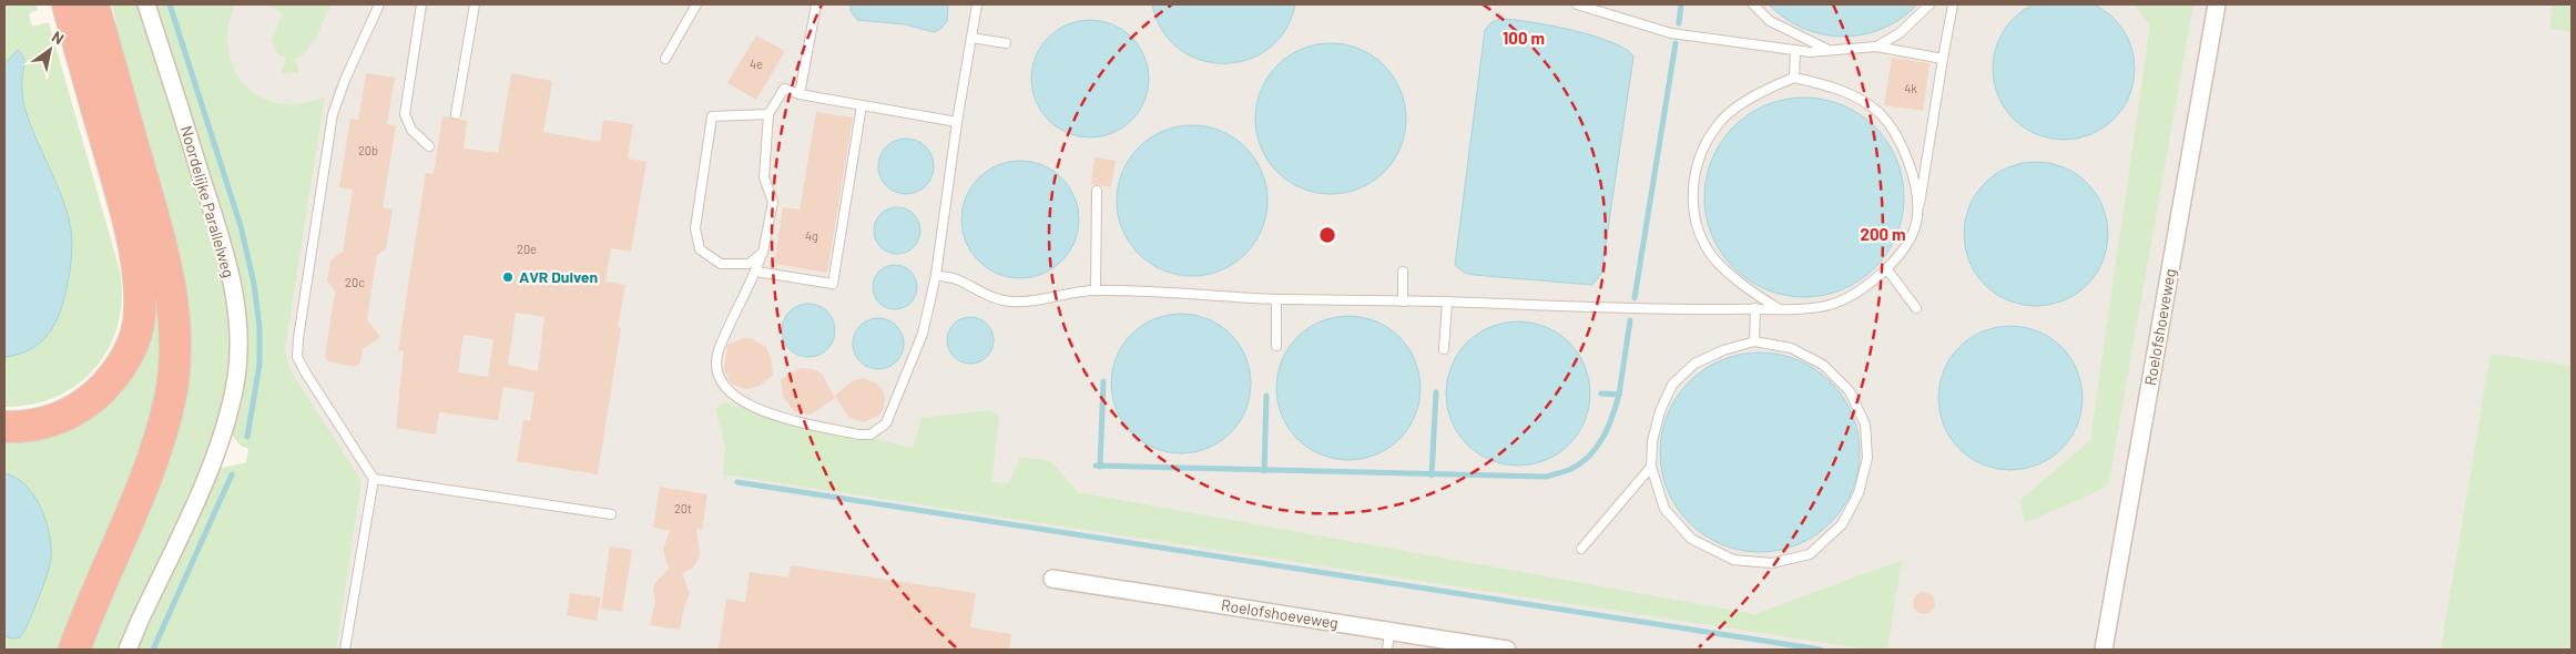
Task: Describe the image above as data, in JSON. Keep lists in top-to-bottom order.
{
  "streets": {
    "street": ["Noordelijke Parallelweg", "Roelofshoeveweg"]
  },
  "places": ["AVR Duiven"],
  "house_numbers": [
    "4e",
    "4k",
    "20b",
    "4g",
    "20e",
    "20c",
    "20t"
  ],
  "north": "top right",
  "rings": ["100 m", "200 m"]
}
